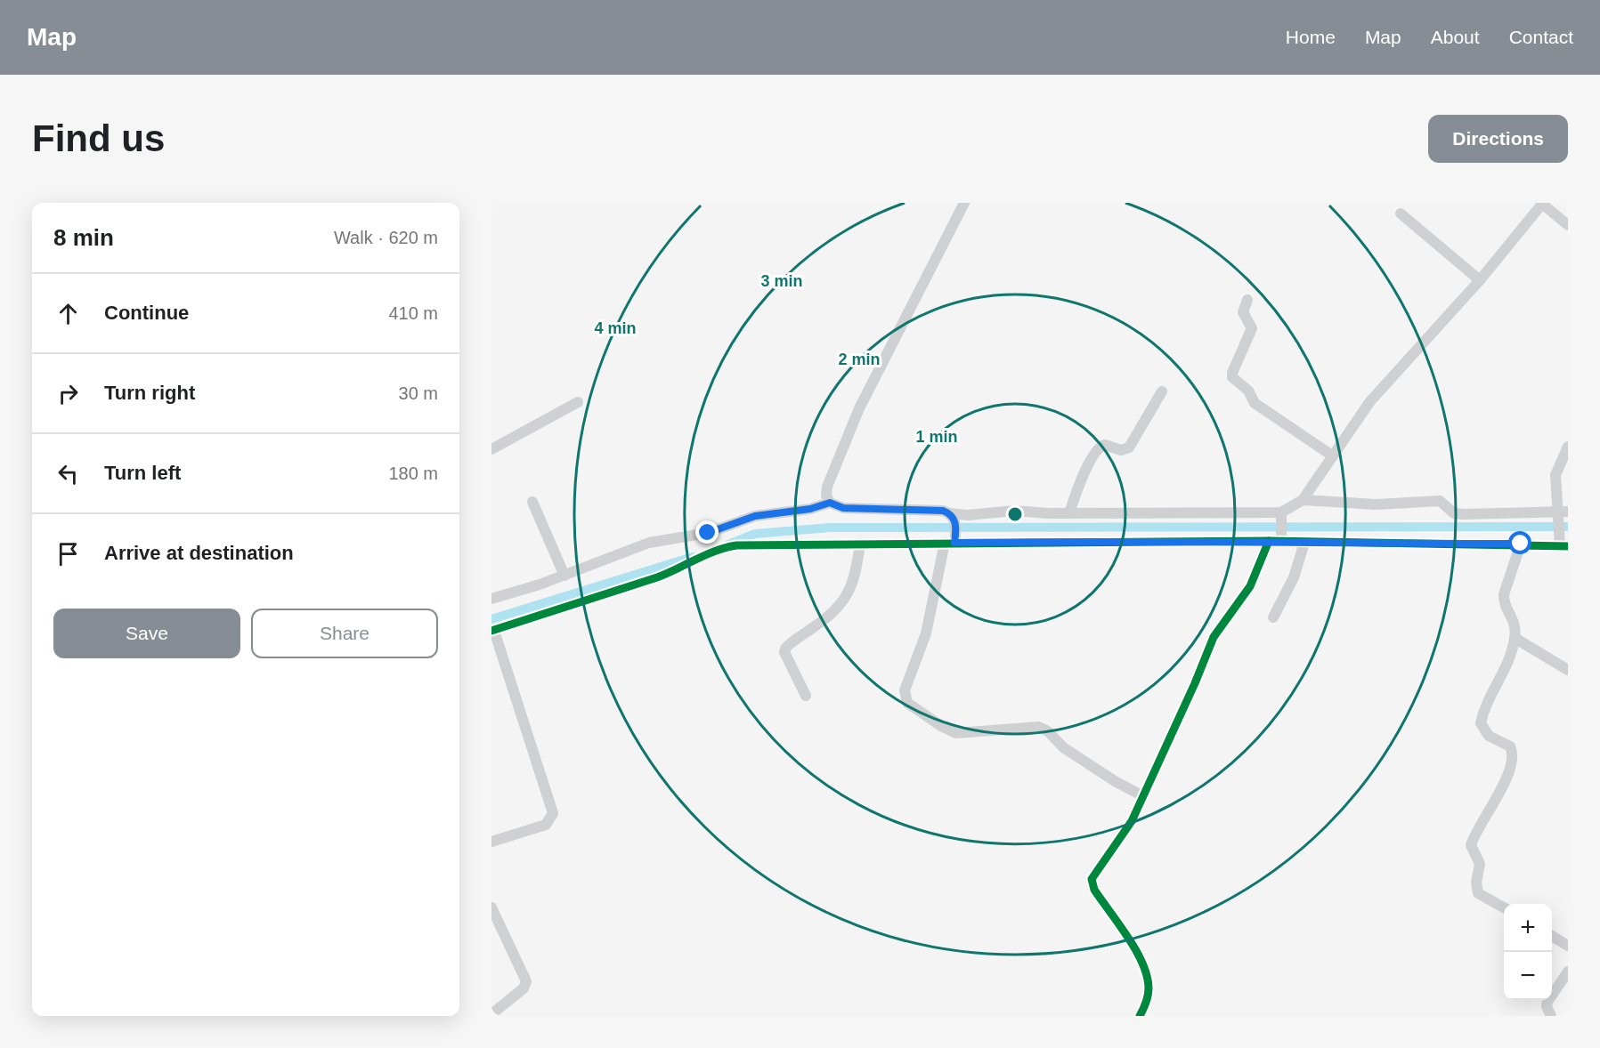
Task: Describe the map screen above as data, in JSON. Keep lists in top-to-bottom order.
{
  "page": {
    "header": "Map",
    "nav": [
      "Home",
      "Map",
      "About",
      "Contact"
    ],
    "buttons": [
      "Directions",
      ["Save", "Share"]
    ],
    "title": "Find us",
    "heading": ["8 min", "Walk · 620 m"],
    "list": [
      ["Continue", "410 m"],
      ["Turn right", "30 m"],
      ["Turn left", "180 m"],
      "Arrive at destination"
    ],
    "map_buttons": ["+", "−"]
  },
  "rings": [
    "3 min",
    "4 min",
    "2 min",
    "1 min"
  ]
}
